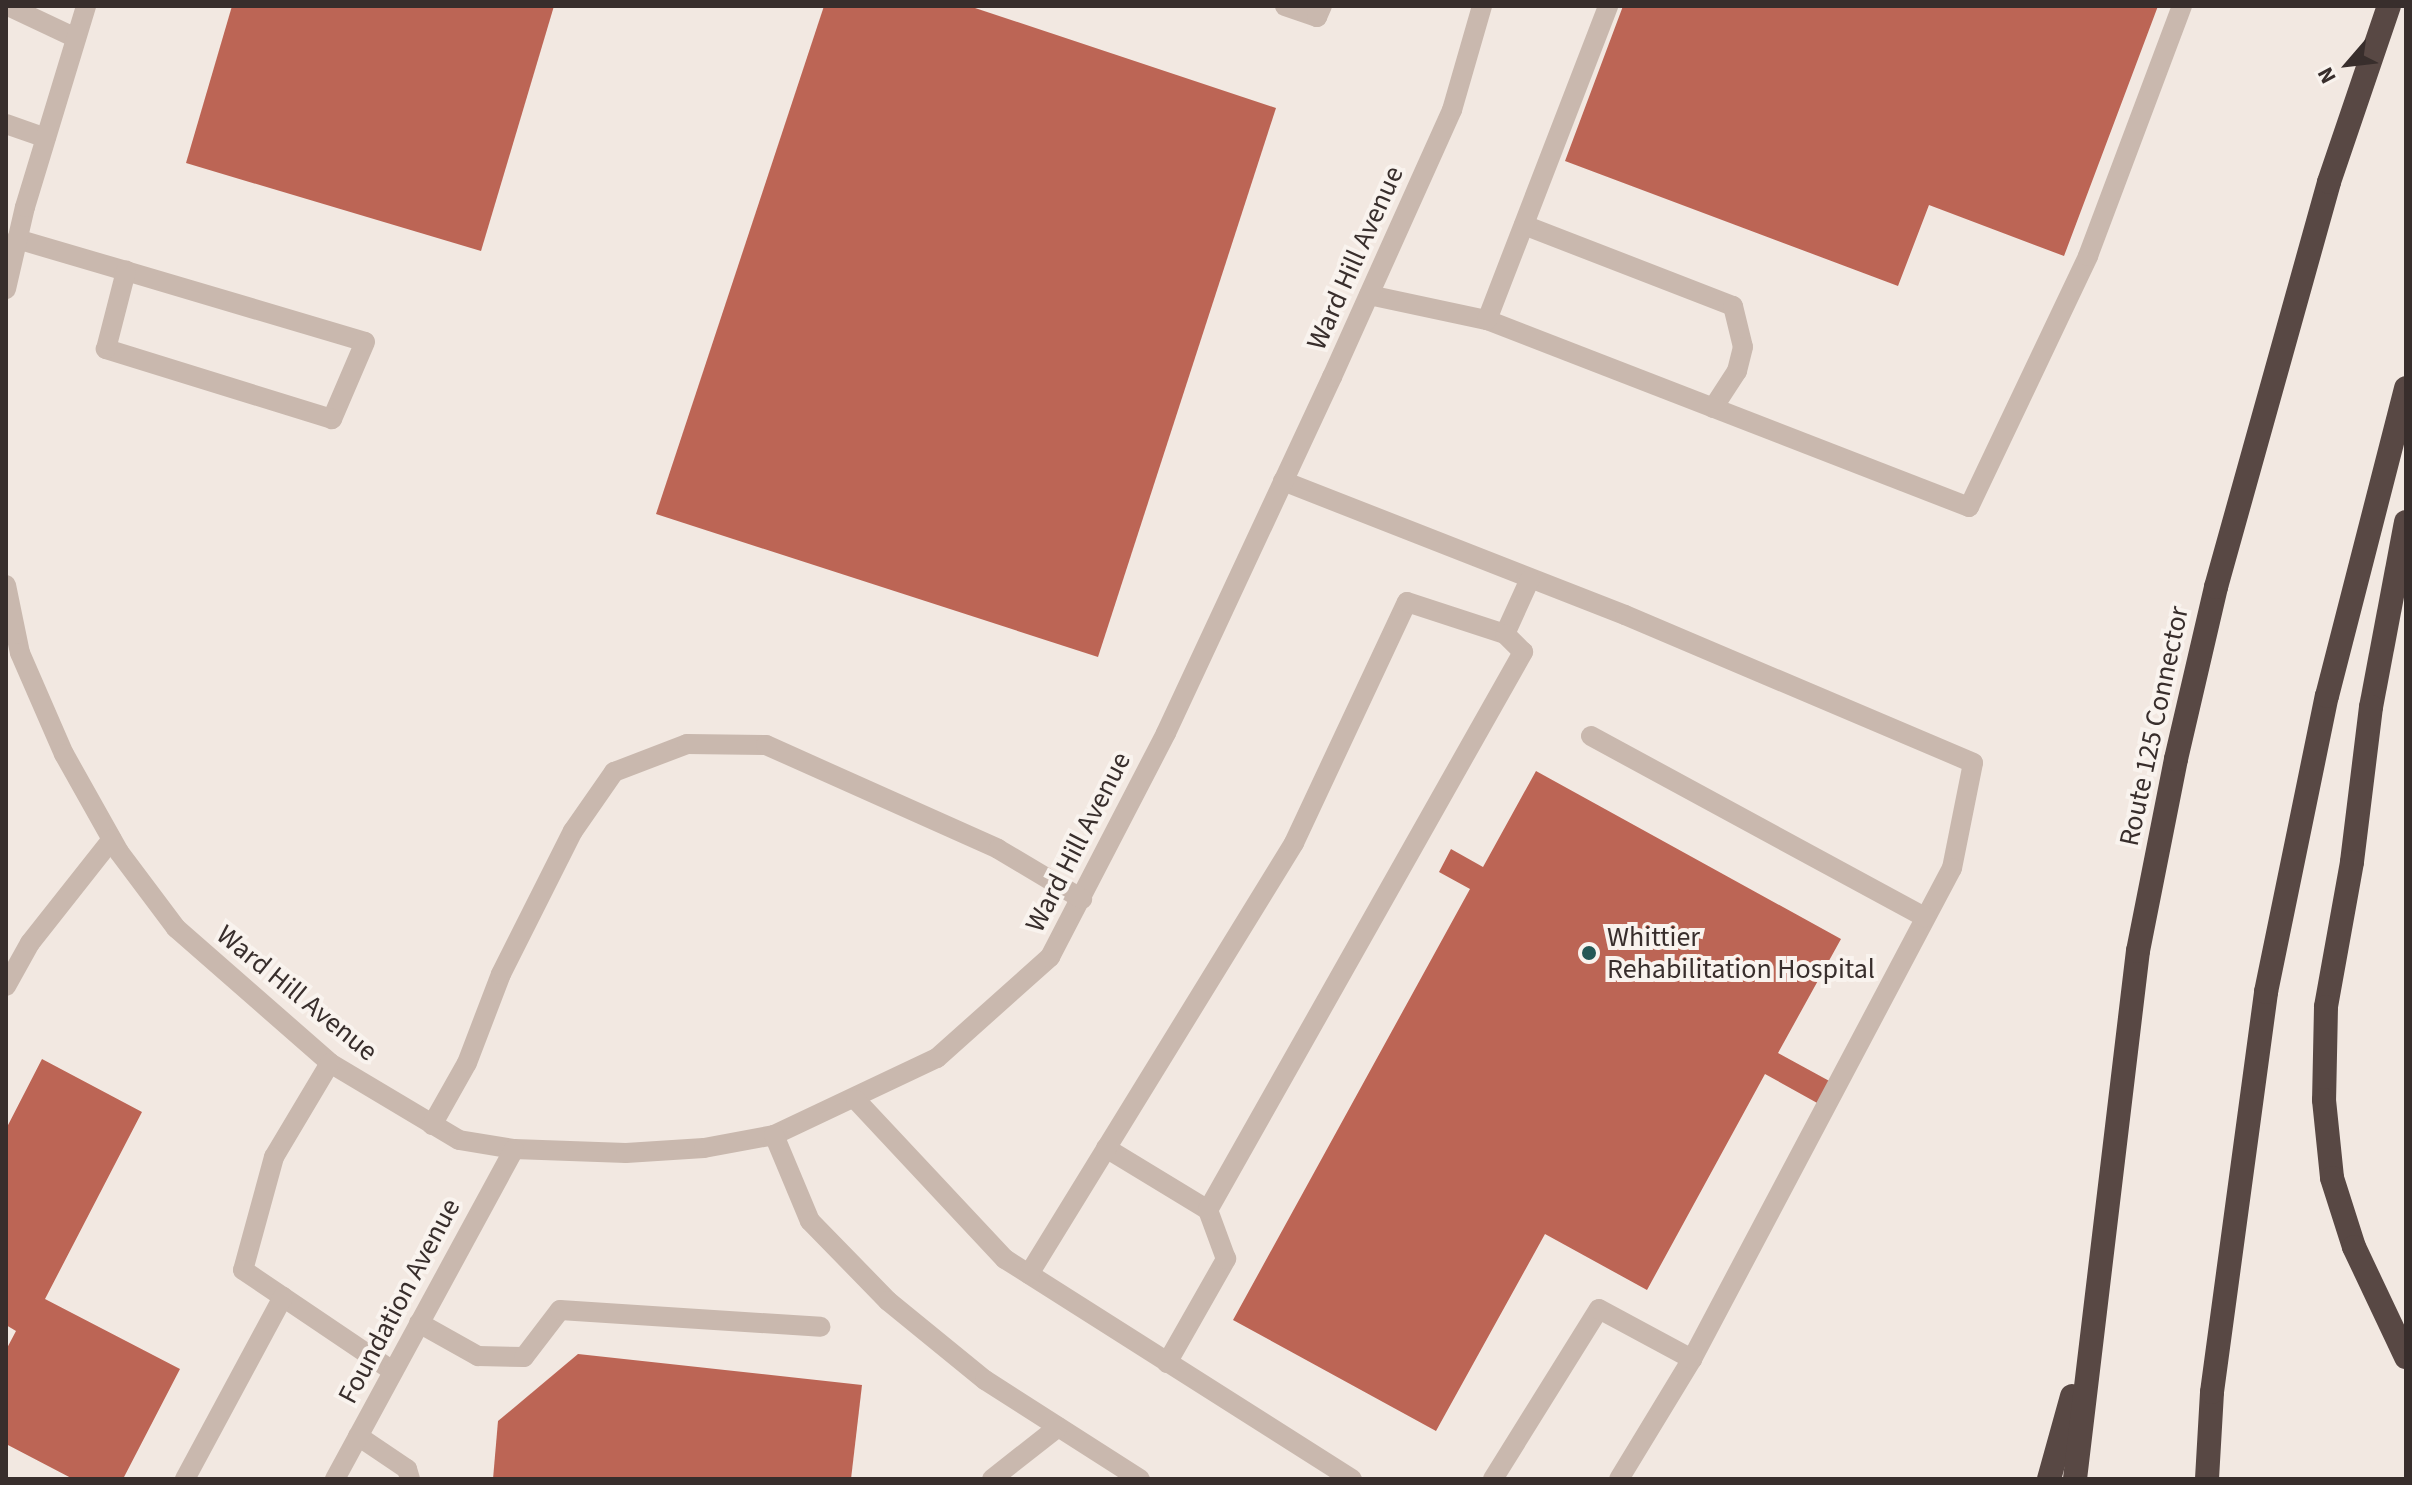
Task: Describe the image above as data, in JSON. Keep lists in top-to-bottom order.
{
  "streets": {
    "highway": ["Route 125 Connector"],
    "street": ["Ward Hill Avenue", "Foundation Avenue"]
  },
  "crossings": [
    ["Ward Hill Avenue", "Foundation Avenue"]
  ],
  "places": ["Whittier Rehabilitation Hospital"],
  "north": "bottom left"
}
